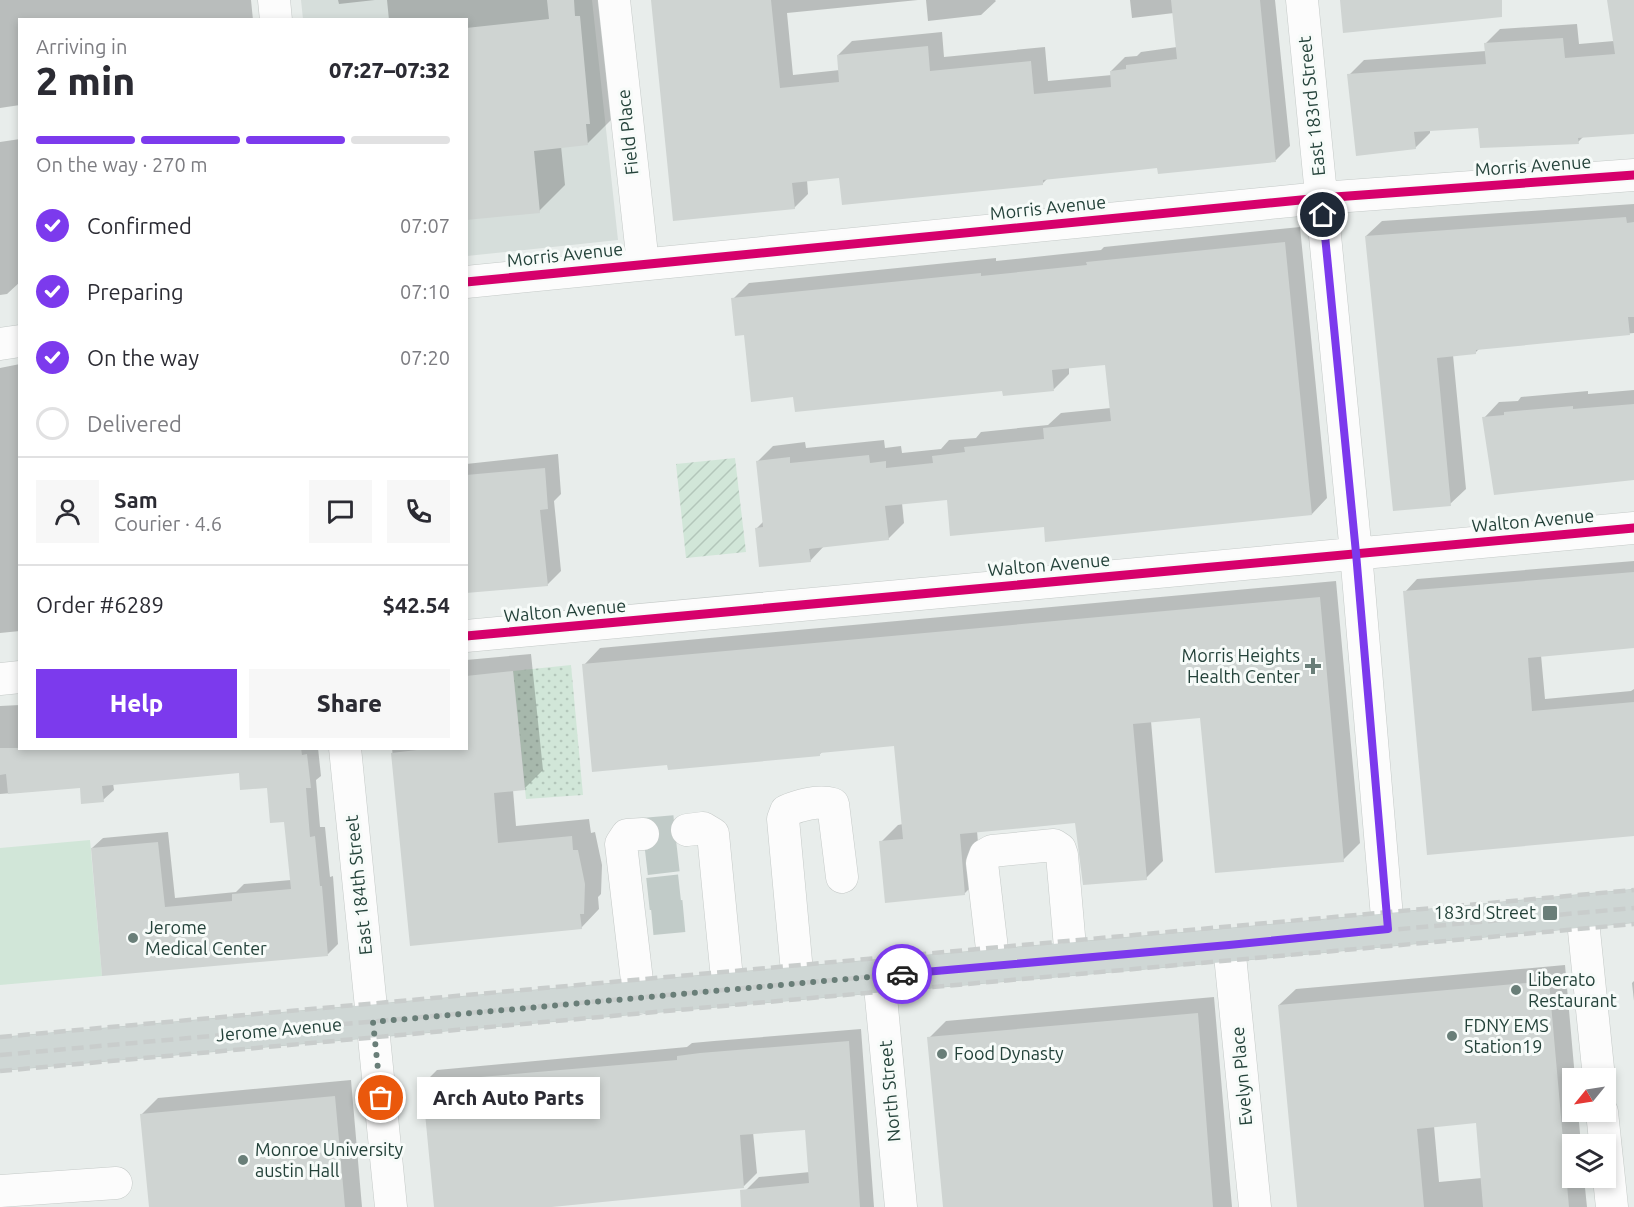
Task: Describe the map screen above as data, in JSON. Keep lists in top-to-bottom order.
{
  "streets": {
    "main road": ["Jerome Avenue"],
    "street": [
      "East 183rd Street",
      "Field Place",
      "Morris Avenue",
      "Walton Avenue",
      "East 184th Street",
      "Evelyn Place",
      "North Street"
    ]
  },
  "crossings": [
    ["East 183rd Street", "Morris Avenue"],
    ["East 183rd Street", "Walton Avenue"],
    ["East 183rd Street", "Jerome Avenue"],
    ["Field Place", "Morris Avenue"],
    ["East 184th Street", "Jerome Avenue"],
    ["Jerome Avenue", "Evelyn Place"],
    ["Jerome Avenue", "North Street"]
  ],
  "places": {
    "health": ["Morris Heights Health Center"],
    "transit": ["183rd Street"],
    "other": [
      "Jerome Medical Center",
      "Liberato Restaurant",
      "FDNY EMS Station19",
      "Food Dynasty",
      "Arch Auto Parts",
      "Monroe University austin Hall"
    ]
  },
  "north": "bottom left",
  "page": {
    "heading": ["2 min", "Arriving in", "07:27–07:32"],
    "panel": [
      "Sam",
      "Courier · 4.6",
      "Order #6289",
      "$42.54"
    ],
    "bar": "On the way · 270 m",
    "list": [
      ["Confirmed", "07:07"],
      ["Preparing", "07:10"],
      ["On the way", "07:20"],
      "Delivered"
    ],
    "buttons": ["Help", "Share"],
    "bubble": "Arch Auto Parts"
  }
}
